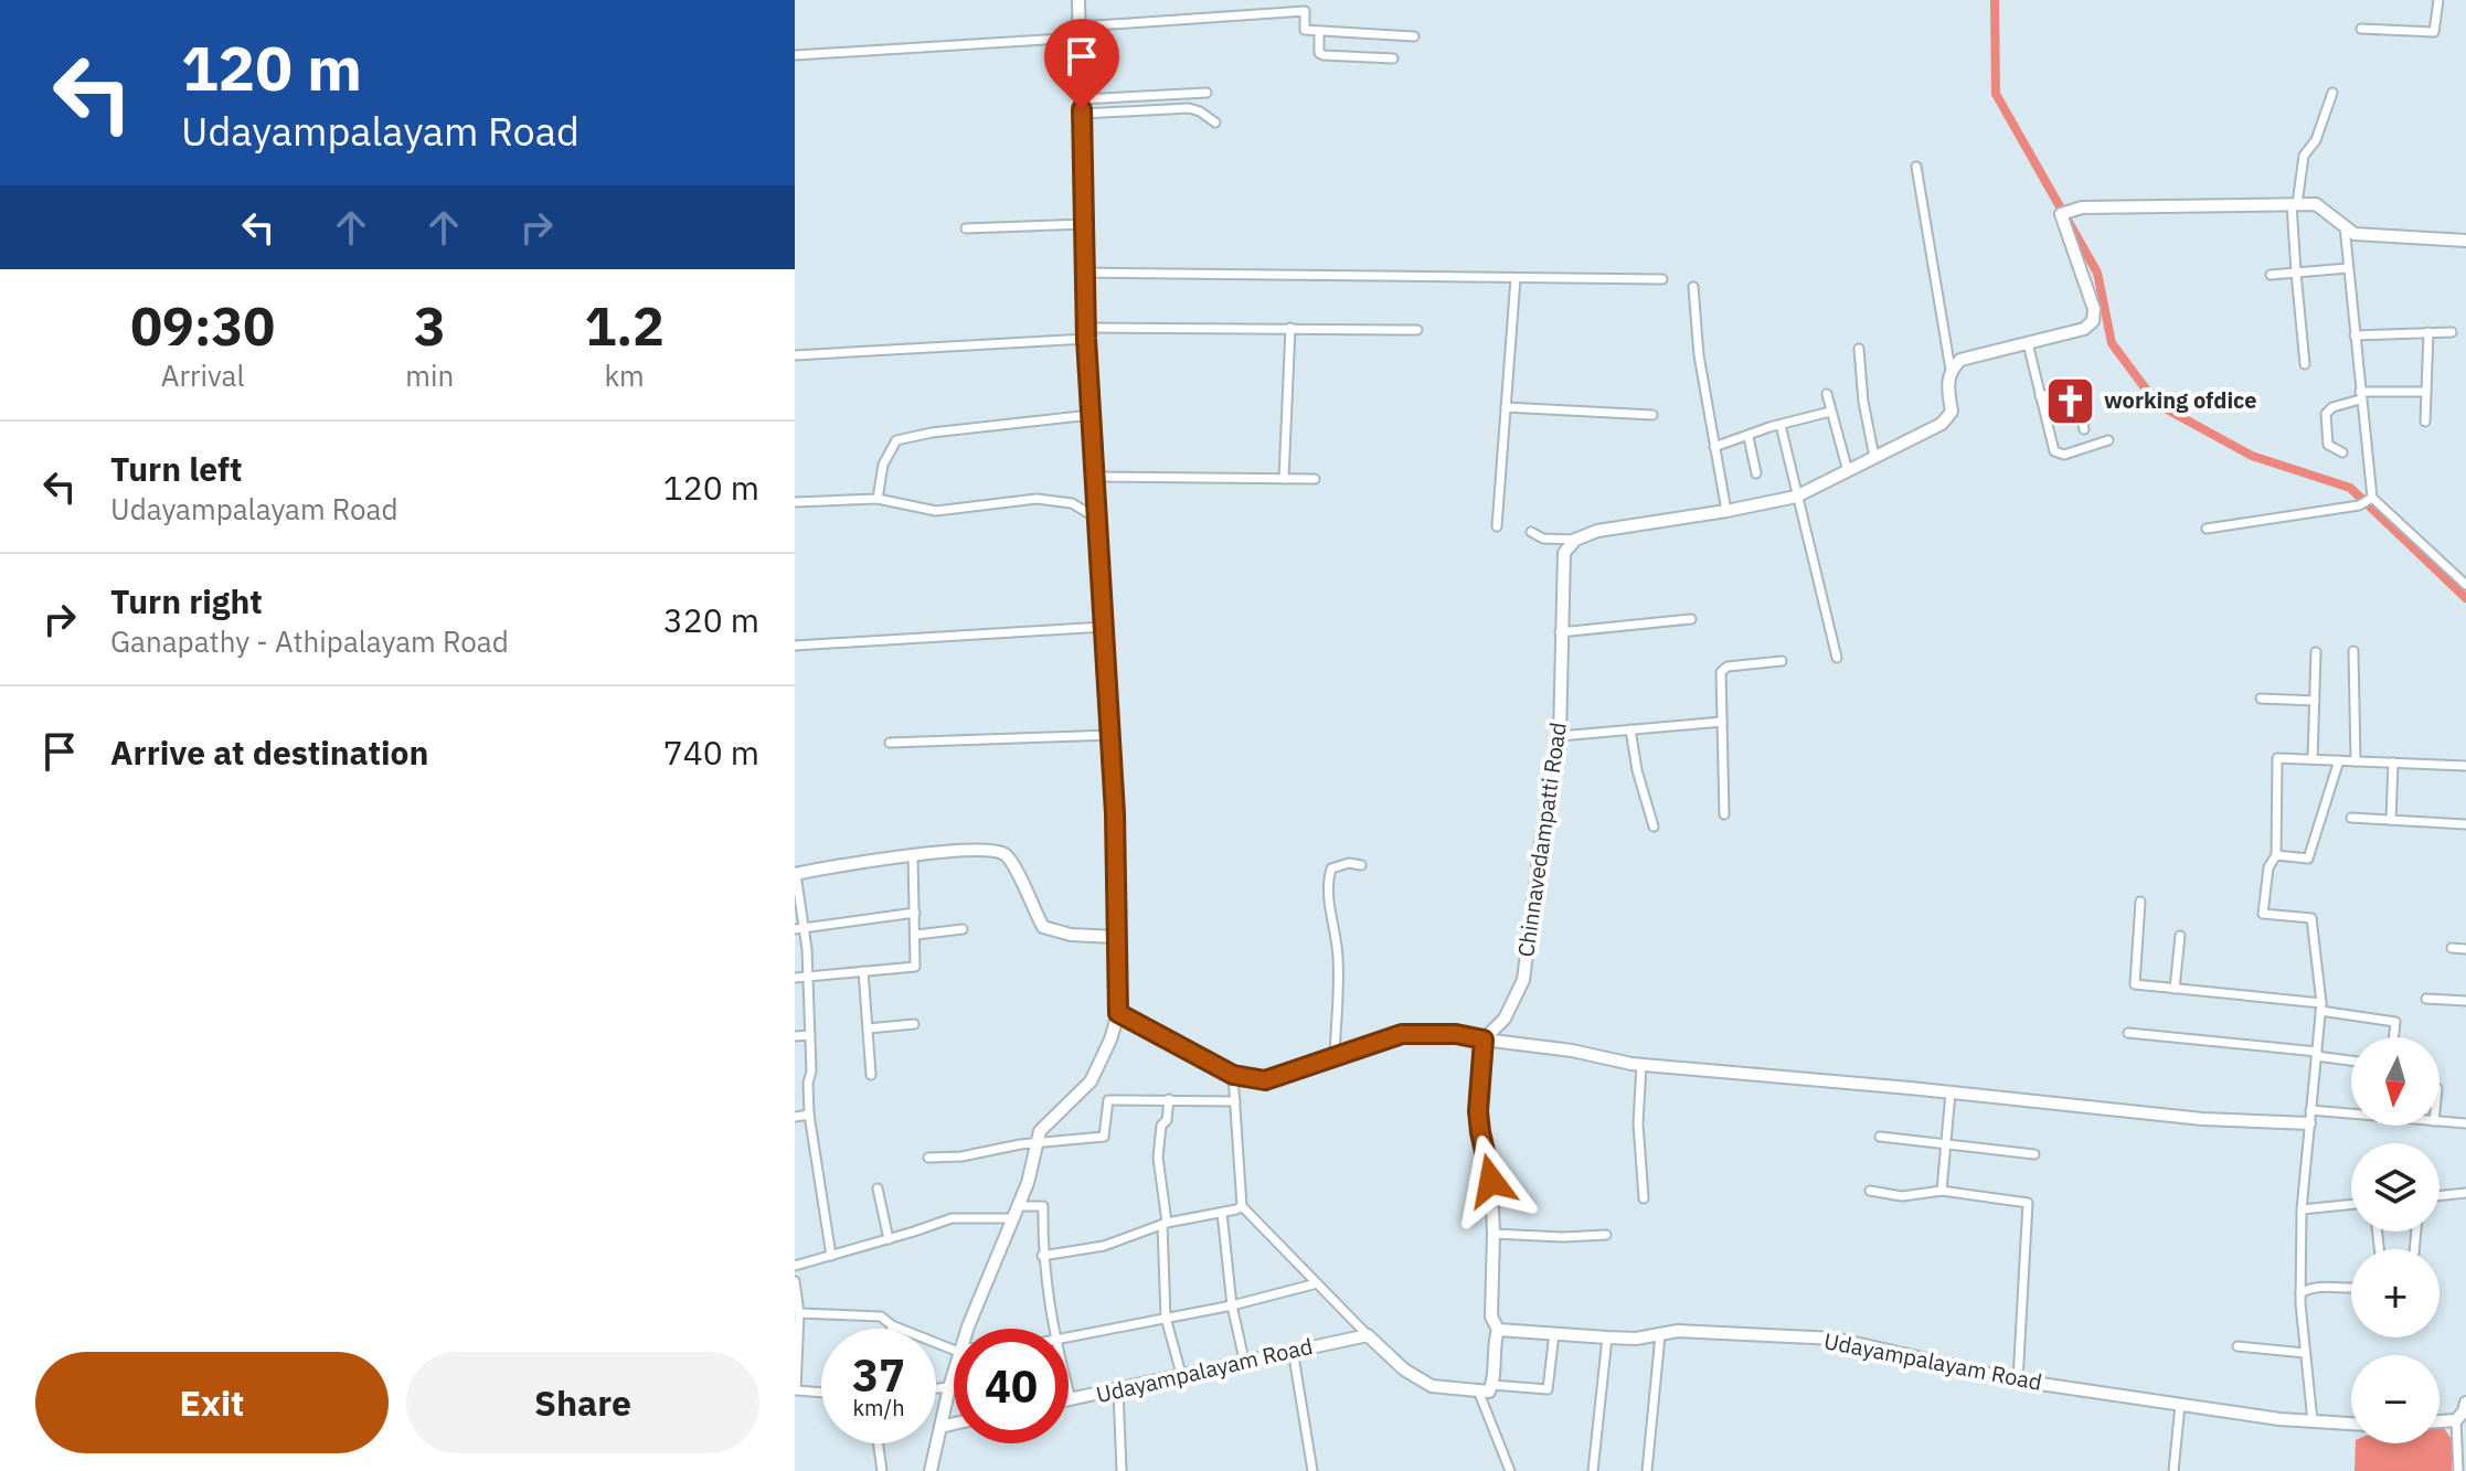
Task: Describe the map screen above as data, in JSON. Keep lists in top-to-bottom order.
{
  "streets": {
    "street": ["Chinnavedampatti Road", "Udayampalayam Road"]
  },
  "places": {
    "church": ["working ofdice"]
  },
  "north": "bottom",
  "page": {
    "turn": ["120 m", "Udayampalayam Road"],
    "eta": [
      "09:30",
      "Arrival",
      "3",
      "min",
      "1.2",
      "km"
    ],
    "list": [
      {
        "name": "Turn left",
        "note": "Udayampalayam Road",
        "value": "120 m"
      },
      {
        "name": "Turn right",
        "note": "Ganapathy - Athipalayam Road",
        "value": "320 m"
      },
      {
        "name": "Arrive at destination",
        "value": "740 m"
      }
    ],
    "map_buttons": ["+", "−"],
    "speed": "37 km/h",
    "limit": "40",
    "buttons": ["Exit", "Share"]
  }
}
